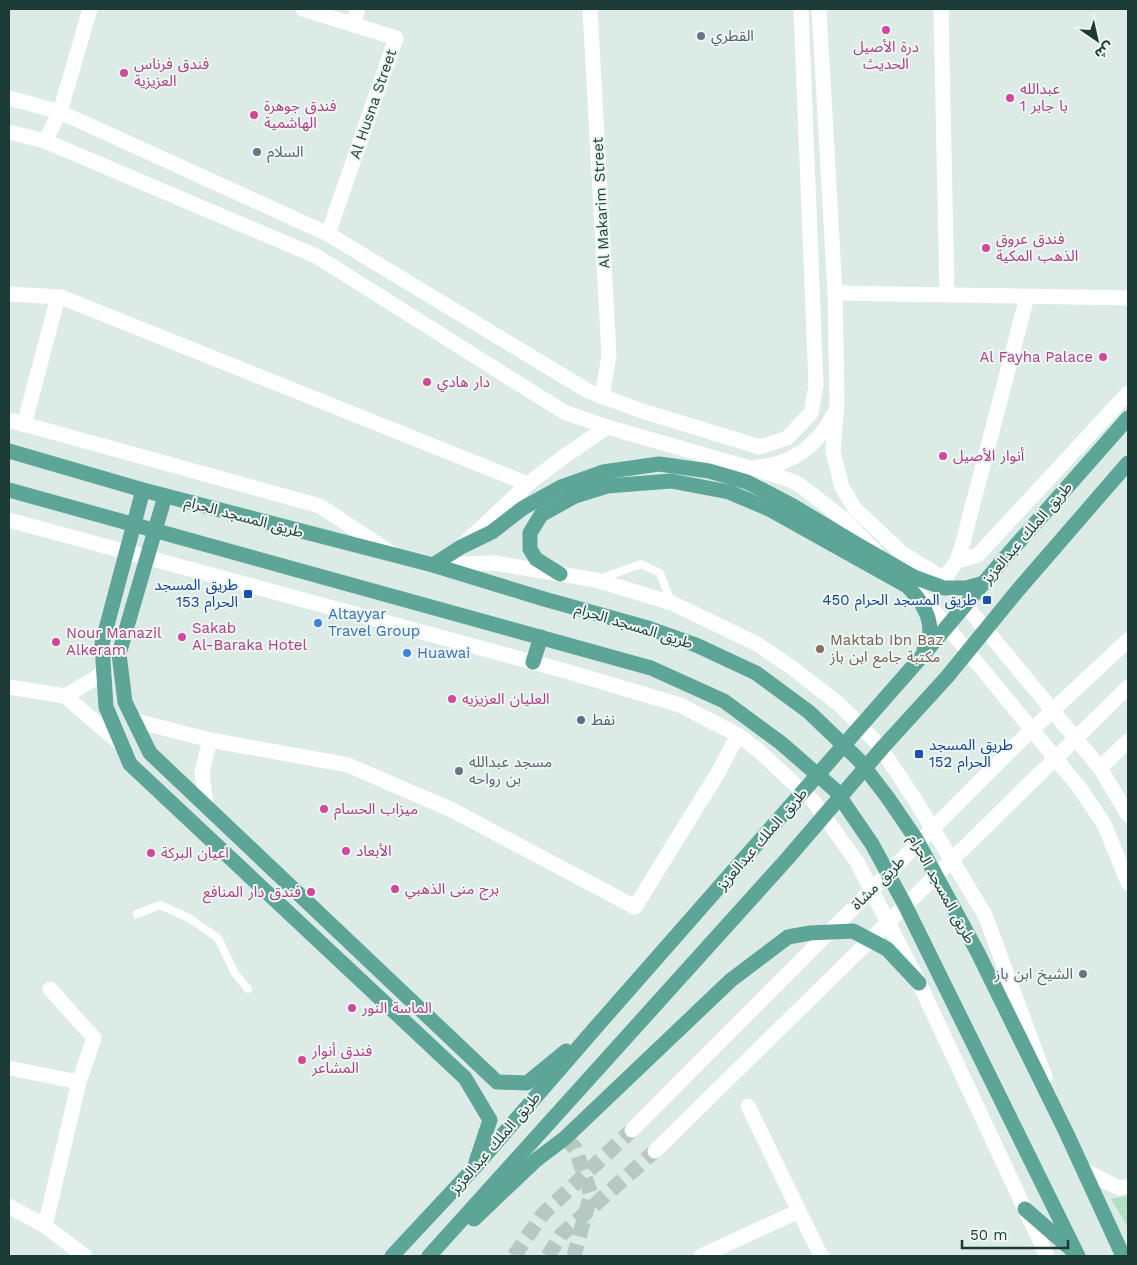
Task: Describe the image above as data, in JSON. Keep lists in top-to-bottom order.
{
  "streets": {
    "main road": ["طريق المسجد الحرام", "طريق الملك عبدالعزيز"],
    "street": ["Al Husna Street", "Al Makarim Street", "طريق مشاة"]
  },
  "places": {
    "other": [
      "درة الأصيل الحديث",
      "القطري",
      "فندق فرناس العزيزية",
      "عبدالله با جابر 1",
      "فندق جوهرة الهاشمية",
      "السلام",
      "فندق عروق الذهب المكية",
      "Al Fayha Palace",
      "دار هادي",
      "أنوار الأصيل",
      "Altayyar Travel Group",
      "Sakab Al-Baraka Hotel",
      "Nour Manazil Alkeram",
      "Maktab Ibn Baz مكتبة جامع ابن باز",
      "Huawai",
      "العليان العزيزيه",
      "نفط",
      "مسجد عبدالله بن رواحه",
      "ميزاب الحسام",
      "الأبعاد",
      "اعيان البركة",
      "برج منى الذهبي",
      "فندق دار المنافع",
      "الشيخ ابن باز",
      "الماسة النور",
      "فندق أنوار المشاعر"
    ],
    "transit": ["طريق المسجد الحرام 153", "طريق المسجد الحرام 450", "طريق المسجد الحرام 152"]
  },
  "scale_bar": "50 m",
  "north": "bottom right"
}
